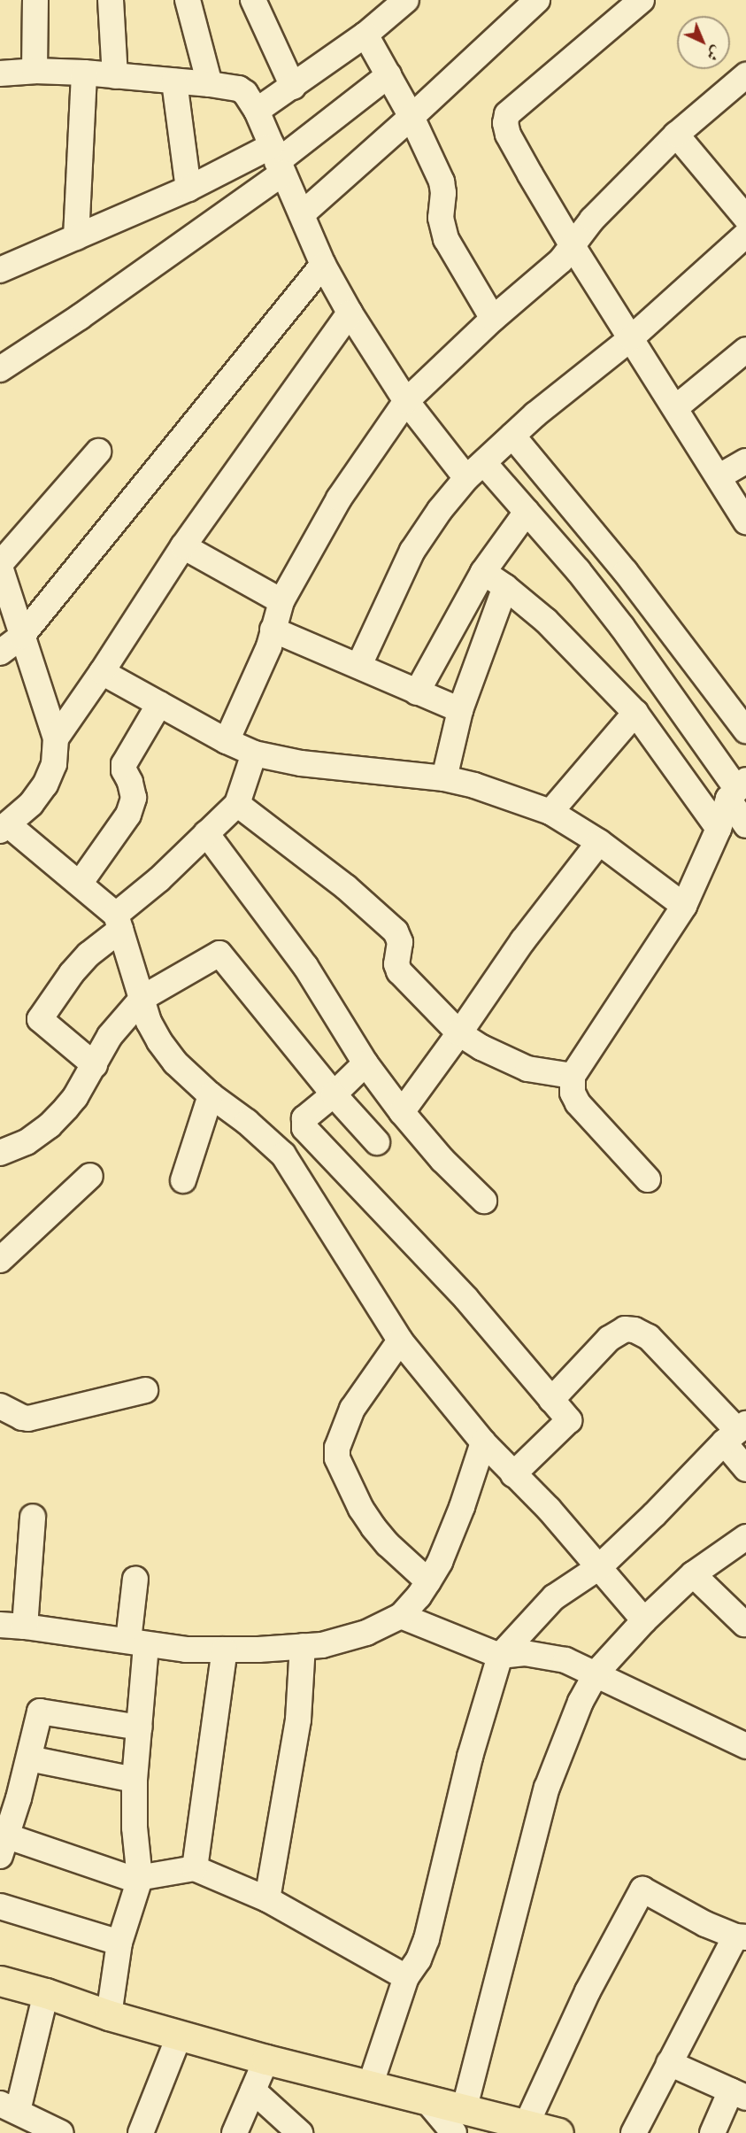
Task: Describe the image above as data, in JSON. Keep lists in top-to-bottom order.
{
  "north": "bottom right"
}
